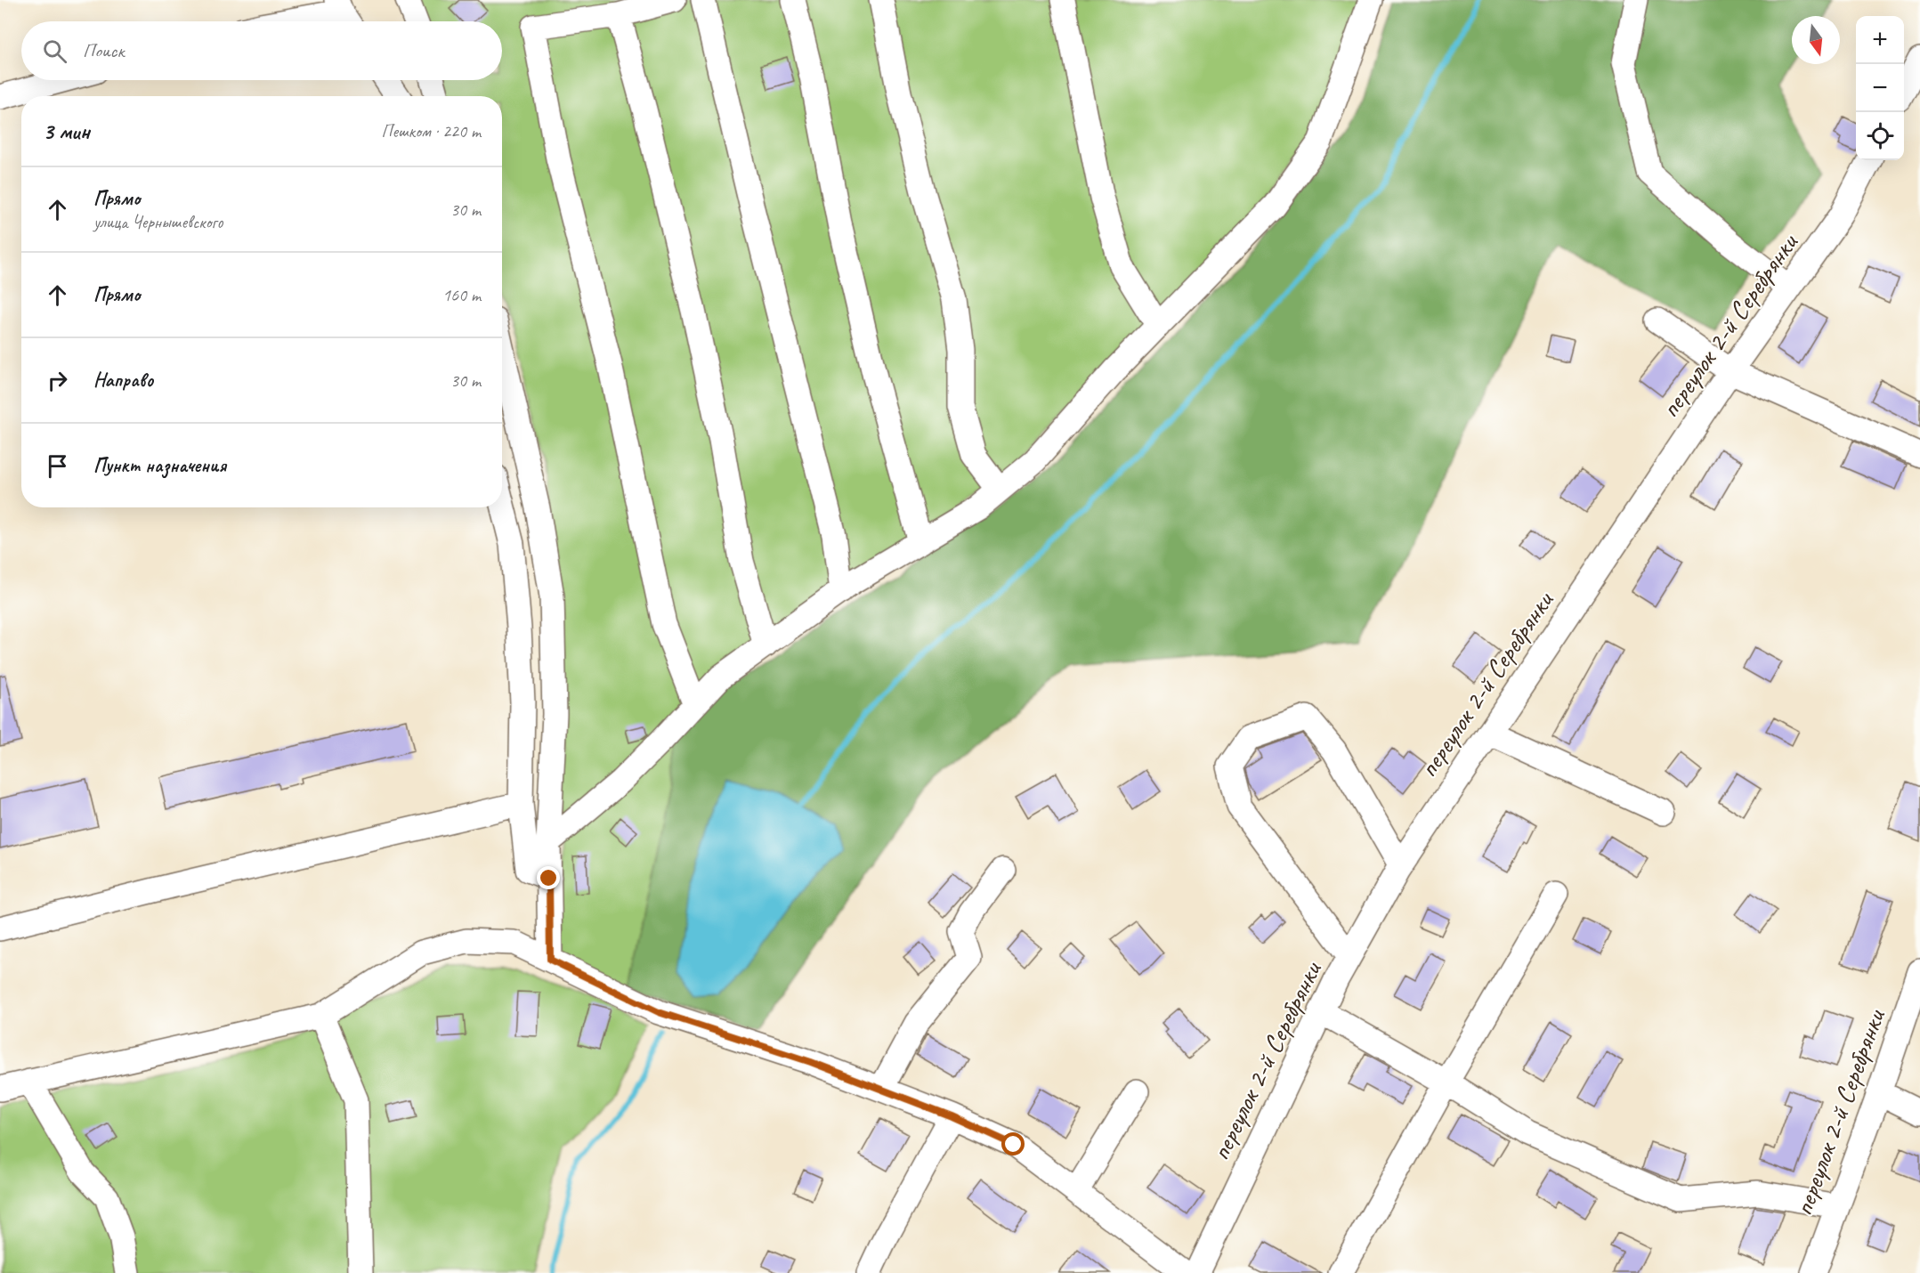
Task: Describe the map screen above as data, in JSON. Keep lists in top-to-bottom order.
{
  "streets": {
    "street": ["переулок 2-й Серебрянки"]
  },
  "north": "bottom",
  "page": {
    "map_buttons": ["+", "−"],
    "search": "Поиск",
    "heading": ["3 мин", "Пешком · 220 m"],
    "list": [
      ["Прямо", "улица Чернышевского", "30 m"],
      ["Прямо", "160 m"],
      ["Направо", "30 m"],
      "Пункт назначения"
    ]
  }
}
